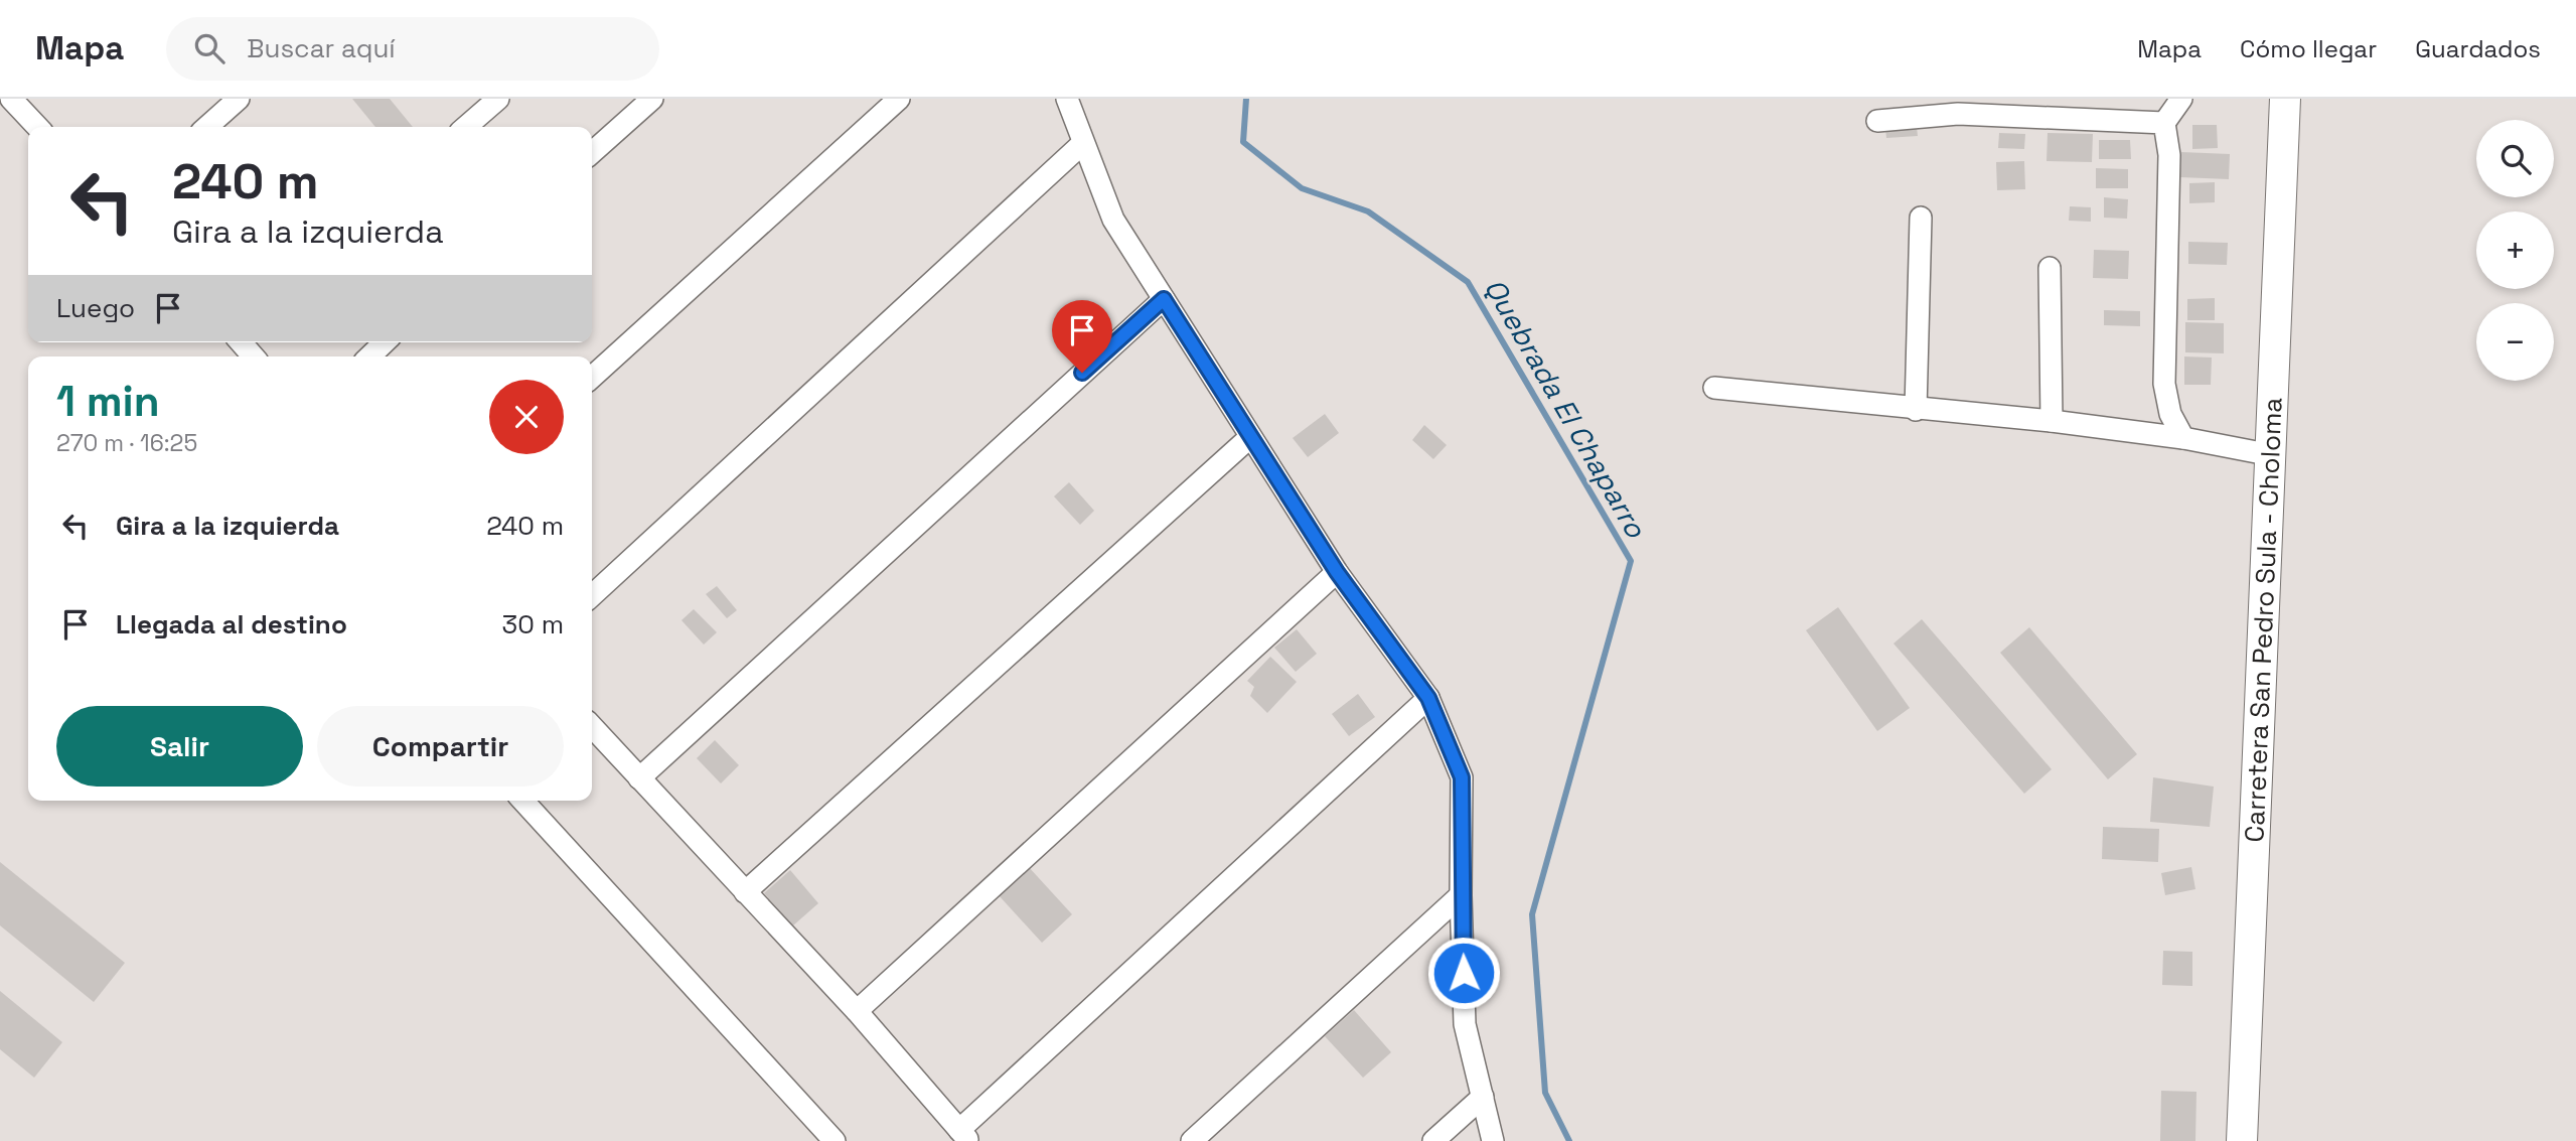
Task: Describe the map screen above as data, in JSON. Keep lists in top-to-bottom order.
{
  "streets": {
    "main road": ["Carretera San Pedro Sula - Choloma"]
  },
  "water": ["Quebrada El Chaparro"],
  "page": {
    "header": "Mapa",
    "search": "Buscar aquí",
    "nav": ["Mapa", "Cómo llegar", "Guardados"],
    "map_buttons": ["+", "−"],
    "turn": ["240 m", "Gira a la izquierda"],
    "then": "Luego",
    "heading": ["1 min", "270 m · 16:25"],
    "list": [
      {
        "name": "Gira a la izquierda",
        "value": "240 m"
      },
      {
        "name": "Llegada al destino",
        "value": "30 m"
      }
    ],
    "buttons": ["Salir", "Compartir"]
  }
}
